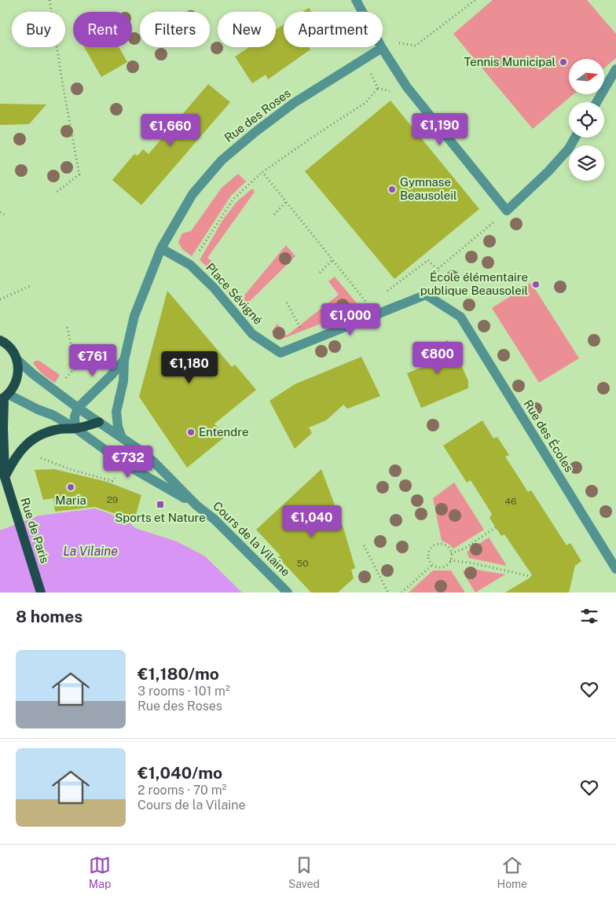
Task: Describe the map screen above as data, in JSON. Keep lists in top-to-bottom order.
{
  "streets": {
    "main road": ["Rue de Paris"],
    "street": [
      "Rue des Roses",
      "Place Sévigné",
      "Rue des Écoles",
      "Cours de la Vilaine"
    ]
  },
  "crossings": [
    ["Rue des Roses", "Place Sévigné"],
    ["Rue des Roses", "Cours de la Vilaine"],
    ["Place Sévigné", "Rue des Écoles"],
    ["Rue de Paris", "Cours de la Vilaine"]
  ],
  "water": ["La Vilaine"],
  "places": {
    "other": [
      "Tennis Municipal",
      "Gymnase Beausoleil",
      "École élémentaire publique Beausoleil",
      "Entendre",
      "Maria"
    ],
    "transit": ["Sports et Nature"]
  },
  "house_numbers": ["29", "46", "50"],
  "north": "right",
  "page": {
    "chip": [
      "Buy",
      "Rent",
      "Filters",
      "New",
      "Apartment"
    ],
    "price": [
      "€1,190",
      "€1,660",
      "€1,000",
      "€800",
      "€761",
      "€1,180",
      "€732",
      "€1,040"
    ],
    "heading": "8 homes",
    "list": [
      {
        "name": "€1,180/mo",
        "note": "3 rooms · 101 m² · Rue des Roses"
      },
      {
        "name": "€1,040/mo",
        "note": "2 rooms · 70 m² · Cours de la Vilaine"
      }
    ],
    "tabs": ["Map", "Saved", "Home"]
  }
}
